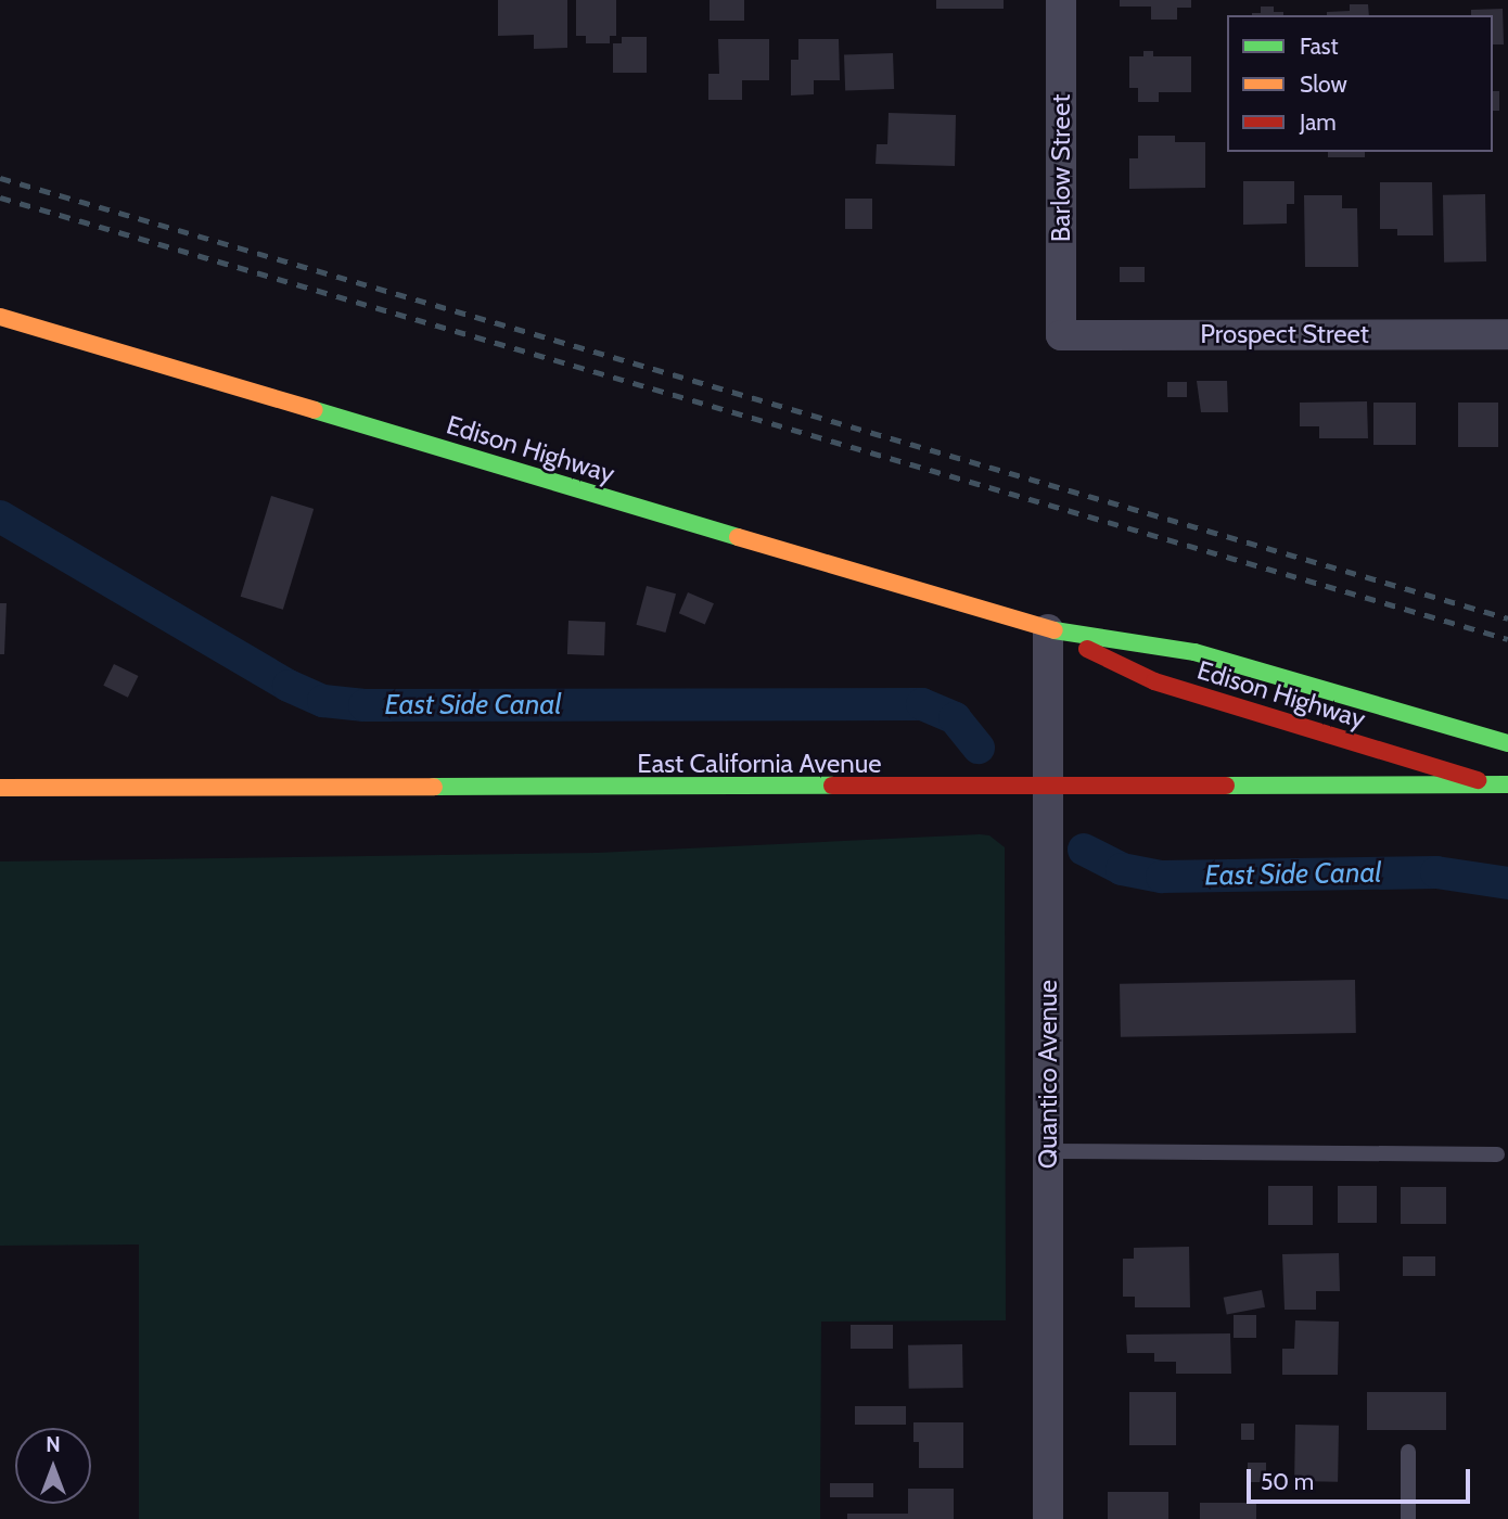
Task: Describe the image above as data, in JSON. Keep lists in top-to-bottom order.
{
  "streets": {
    "main road": ["Edison Highway", "East California Avenue"],
    "street": ["Barlow Street", "Prospect Street", "Quantico Avenue"]
  },
  "crossings": [
    ["Barlow Street", "Prospect Street"],
    ["Edison Highway", "East California Avenue"],
    ["Edison Highway", "Quantico Avenue"],
    ["East California Avenue", "Quantico Avenue"]
  ],
  "water": ["East Side Canal"],
  "legend": ["Fast", "Slow", "Jam"],
  "scale_bar": "50 m",
  "north": "top"
}
